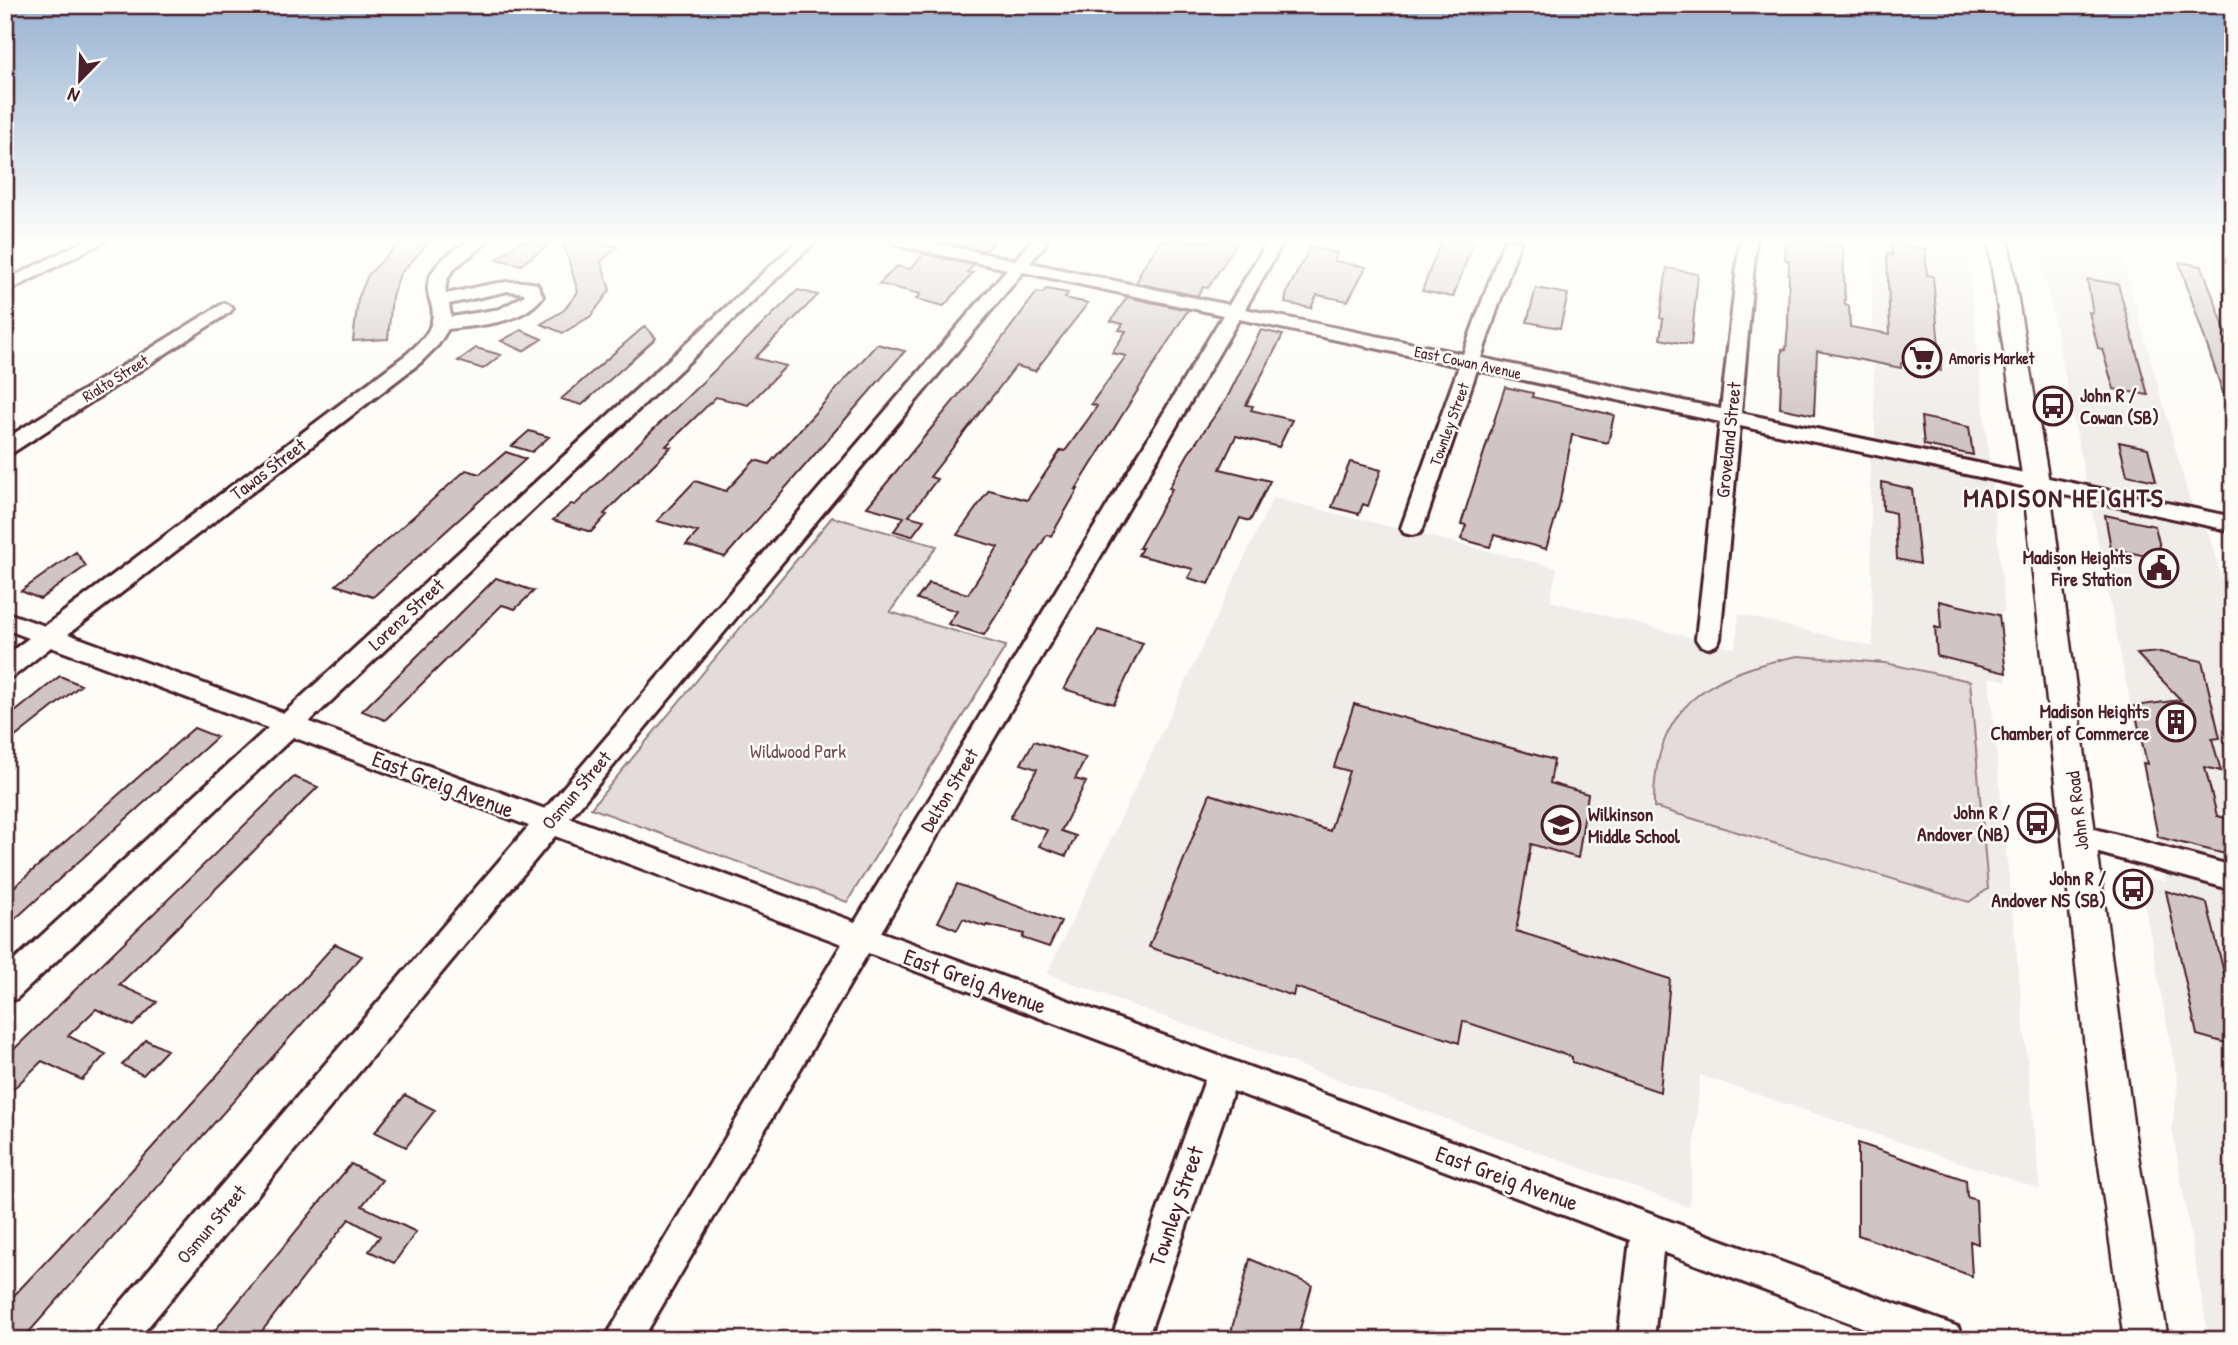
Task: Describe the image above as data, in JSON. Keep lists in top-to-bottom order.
{
  "streets": {
    "main road": ["John R Road"],
    "street": [
      "East Cowan Avenue",
      "Rialto Street",
      "Townley Street",
      "Groveland Street",
      "Tawas Street",
      "Lorenz Street",
      "East Greig Avenue",
      "Osmun Street",
      "Delton Street"
    ]
  },
  "crossings": [
    ["East Cowan Avenue", "Townley Street"],
    ["East Cowan Avenue", "Groveland Street"],
    ["East Cowan Avenue", "Delton Street"],
    ["East Cowan Avenue", "John R Road"],
    ["Townley Street", "East Greig Avenue"],
    ["Tawas Street", "East Greig Avenue"],
    ["Lorenz Street", "East Greig Avenue"],
    ["East Greig Avenue", "Osmun Street"],
    ["East Greig Avenue", "Delton Street"]
  ],
  "districts": ["MADISON HEIGHTS"],
  "parks": ["Wildwood Park"],
  "places": {
    "supermarket": ["Amoris Market"],
    "bus stop": ["John R / Cowan (SB)", "John R / Andover (NB)", "John R / Andover NS (SB)"],
    "public building": ["Madison Heights Fire Station"],
    "building": ["Madison Heights Chamber of Commerce"],
    "school or university": ["Wilkinson Middle School"]
  },
  "north": "bottom left"
}
